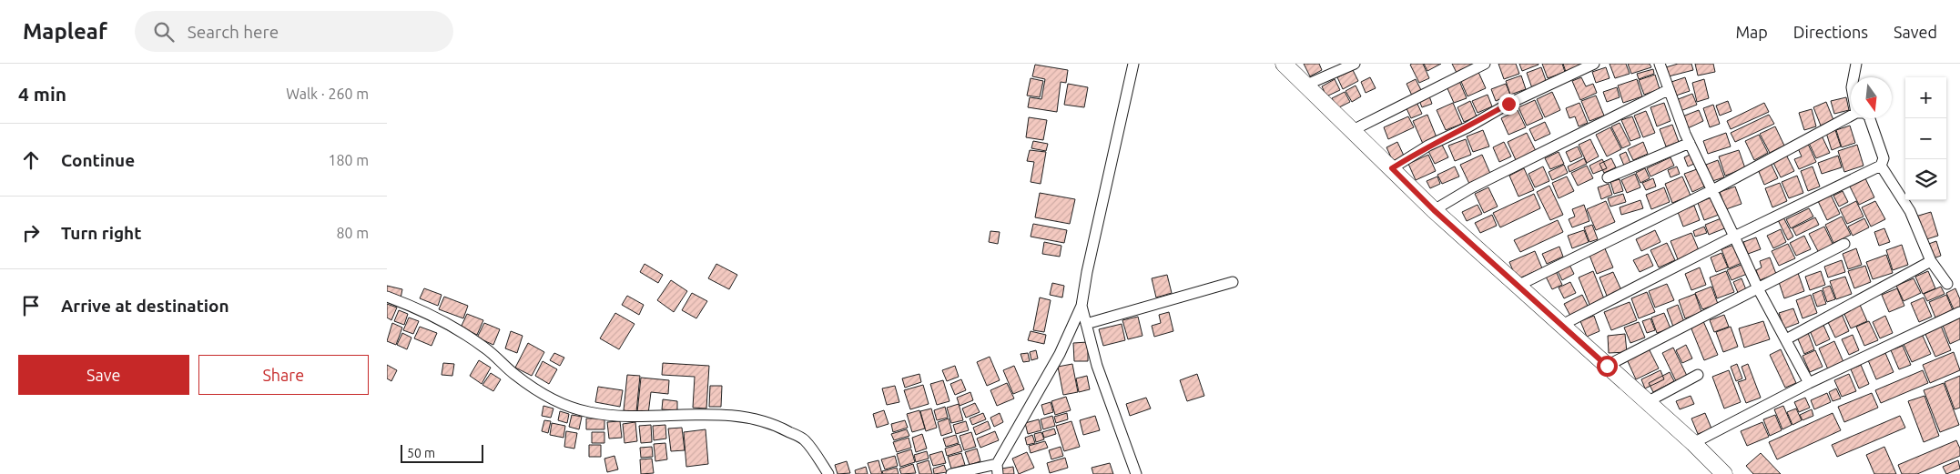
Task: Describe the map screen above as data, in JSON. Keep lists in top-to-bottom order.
{
  "scale_bar": "50 m",
  "north": "bottom",
  "page": {
    "header": "Mapleaf",
    "search": "Search here",
    "nav": ["Map", "Directions", "Saved"],
    "heading": ["4 min", "Walk · 260 m"],
    "map_buttons": ["+", "−"],
    "list": [
      ["Continue", "180 m"],
      ["Turn right", "80 m"],
      "Arrive at destination"
    ],
    "buttons": ["Save", "Share"],
    "scale": "50 m"
  }
}
